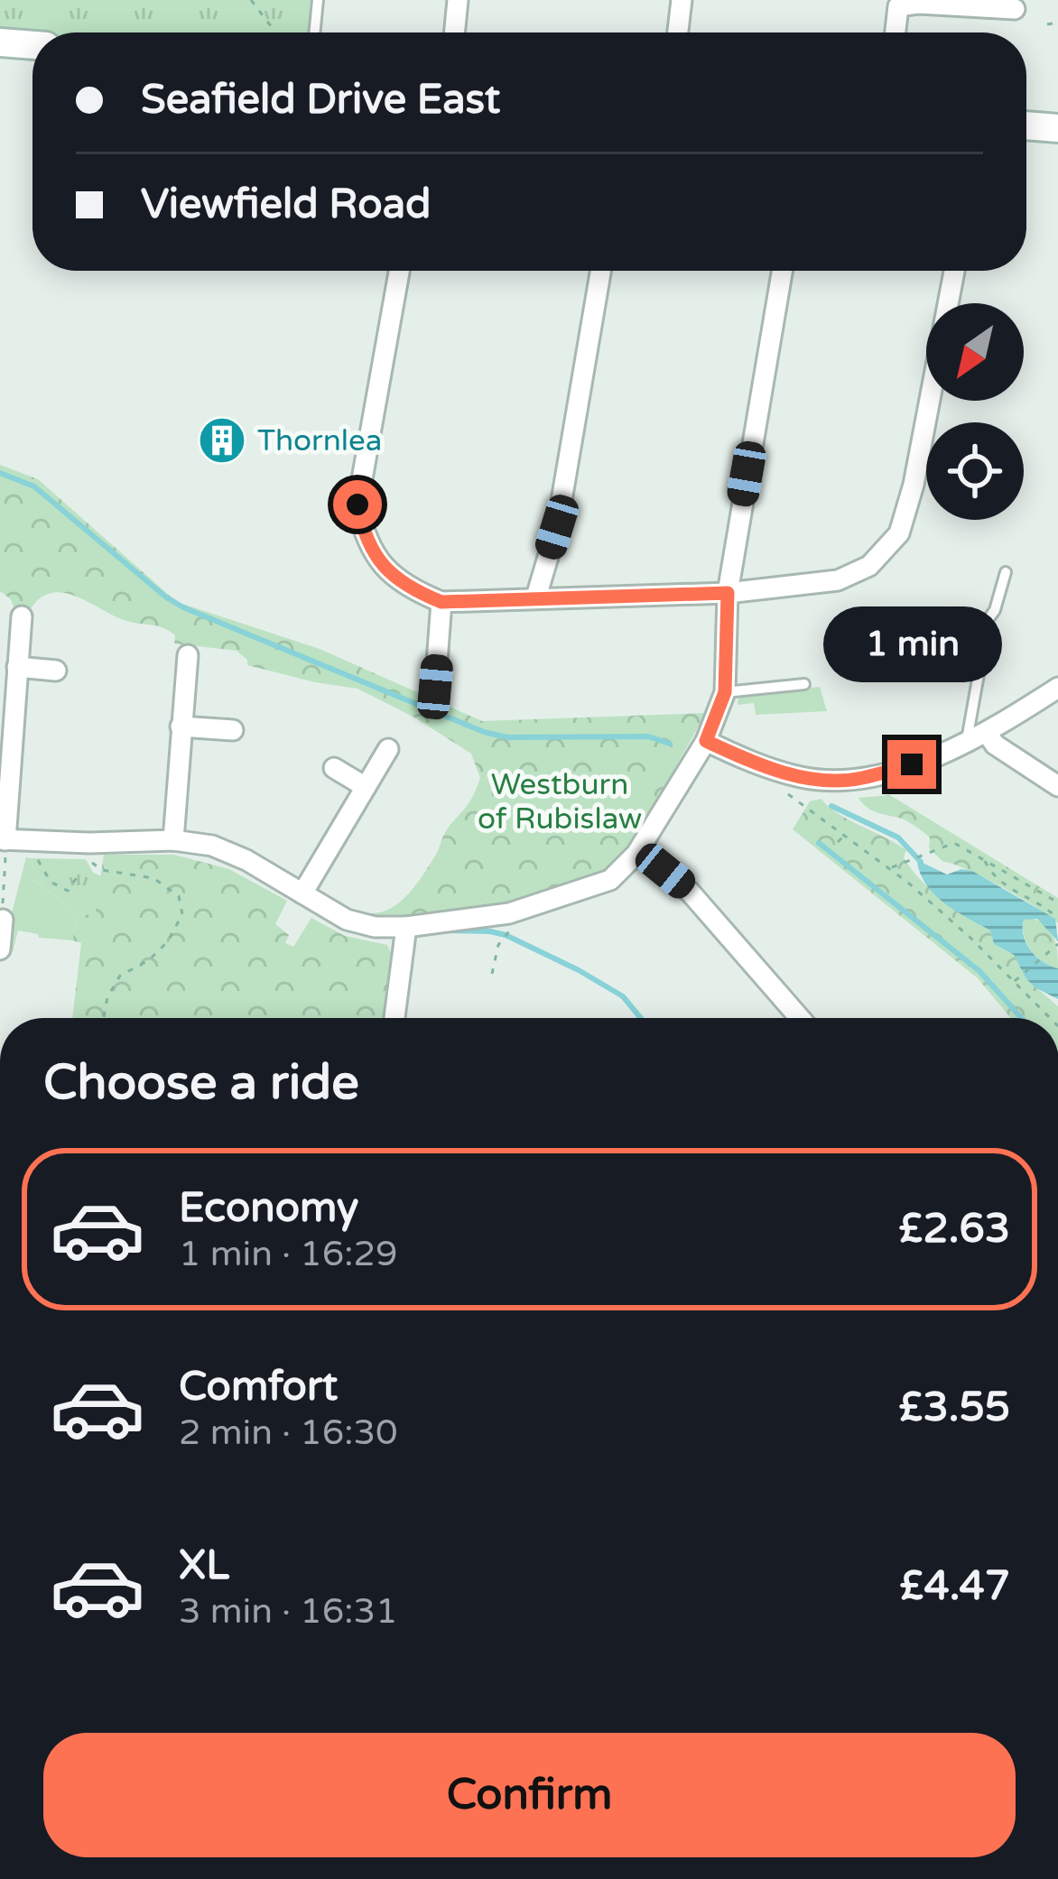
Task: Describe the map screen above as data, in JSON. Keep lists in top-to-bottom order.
{
  "parks": ["Westburn of Rubislaw"],
  "places": {
    "building": ["Thornlea"]
  },
  "north": "bottom left",
  "page": {
    "banner": ["Seafield Drive East", "Viewfield Road"],
    "bubble": "1 min",
    "heading": "Choose a ride",
    "list": [
      {
        "name": "Economy",
        "note": "1 min · 16:29",
        "value": "£2.63"
      },
      {
        "name": "Comfort",
        "note": "2 min · 16:30",
        "value": "£3.55"
      },
      {
        "name": "XL",
        "note": "3 min · 16:31",
        "value": "£4.47"
      }
    ],
    "buttons": "Confirm"
  }
}
